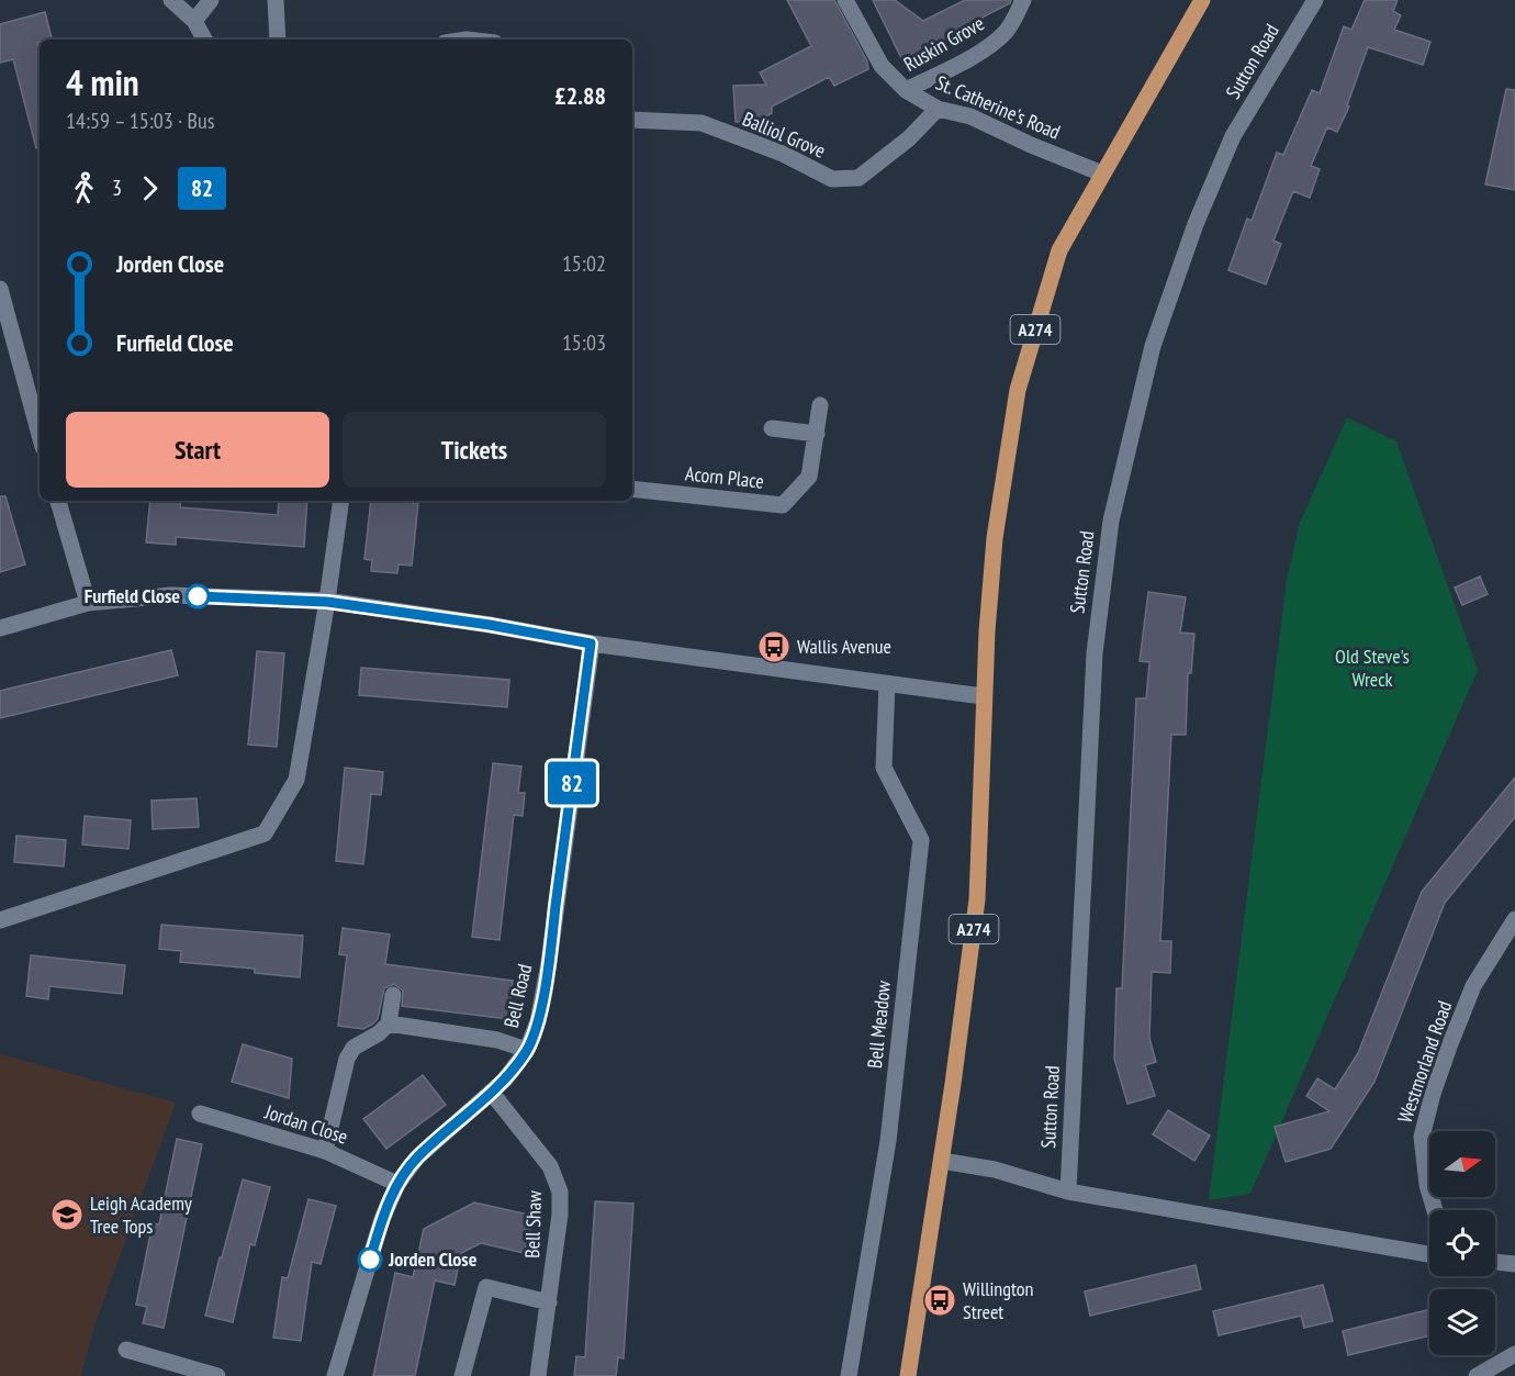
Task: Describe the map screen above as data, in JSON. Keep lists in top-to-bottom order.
{
  "streets": {
    "main road": ["A274"],
    "street": [
      "Ruskin Grove",
      "Sutton Road",
      "St. Catherine's Road",
      "Balliol Grove",
      "Acorn Place",
      "Bell Road",
      "Bell Meadow",
      "Westmorland Road",
      "Jordan Close",
      "Bell Shaw"
    ]
  },
  "crossings": [
    ["Ruskin Grove", "St. Catherine's Road"],
    ["St. Catherine's Road", "Balliol Grove"],
    ["St. Catherine's Road", "A274"],
    ["Bell Road", "Jordan Close"],
    ["Bell Road", "Bell Shaw"]
  ],
  "parks": ["Old Steve's Wreck"],
  "places": {
    "other": ["Furfield Close", "Jorden Close"],
    "bus stop": ["Wallis Avenue", "Willington Street"],
    "school or university": ["Leigh Academy Tree Tops"]
  },
  "lines": ["bus line 82"],
  "north": "right",
  "page": {
    "on_map": "82",
    "heading": ["4 min", "14:59 – 15:03 · Bus", "£2.88"],
    "legs": ["3", "82"],
    "list": [
      {
        "name": "Jorden Close",
        "value": "15:02"
      },
      {
        "name": "Furfield Close",
        "value": "15:03"
      }
    ],
    "buttons": ["Start", "Tickets"]
  }
}
